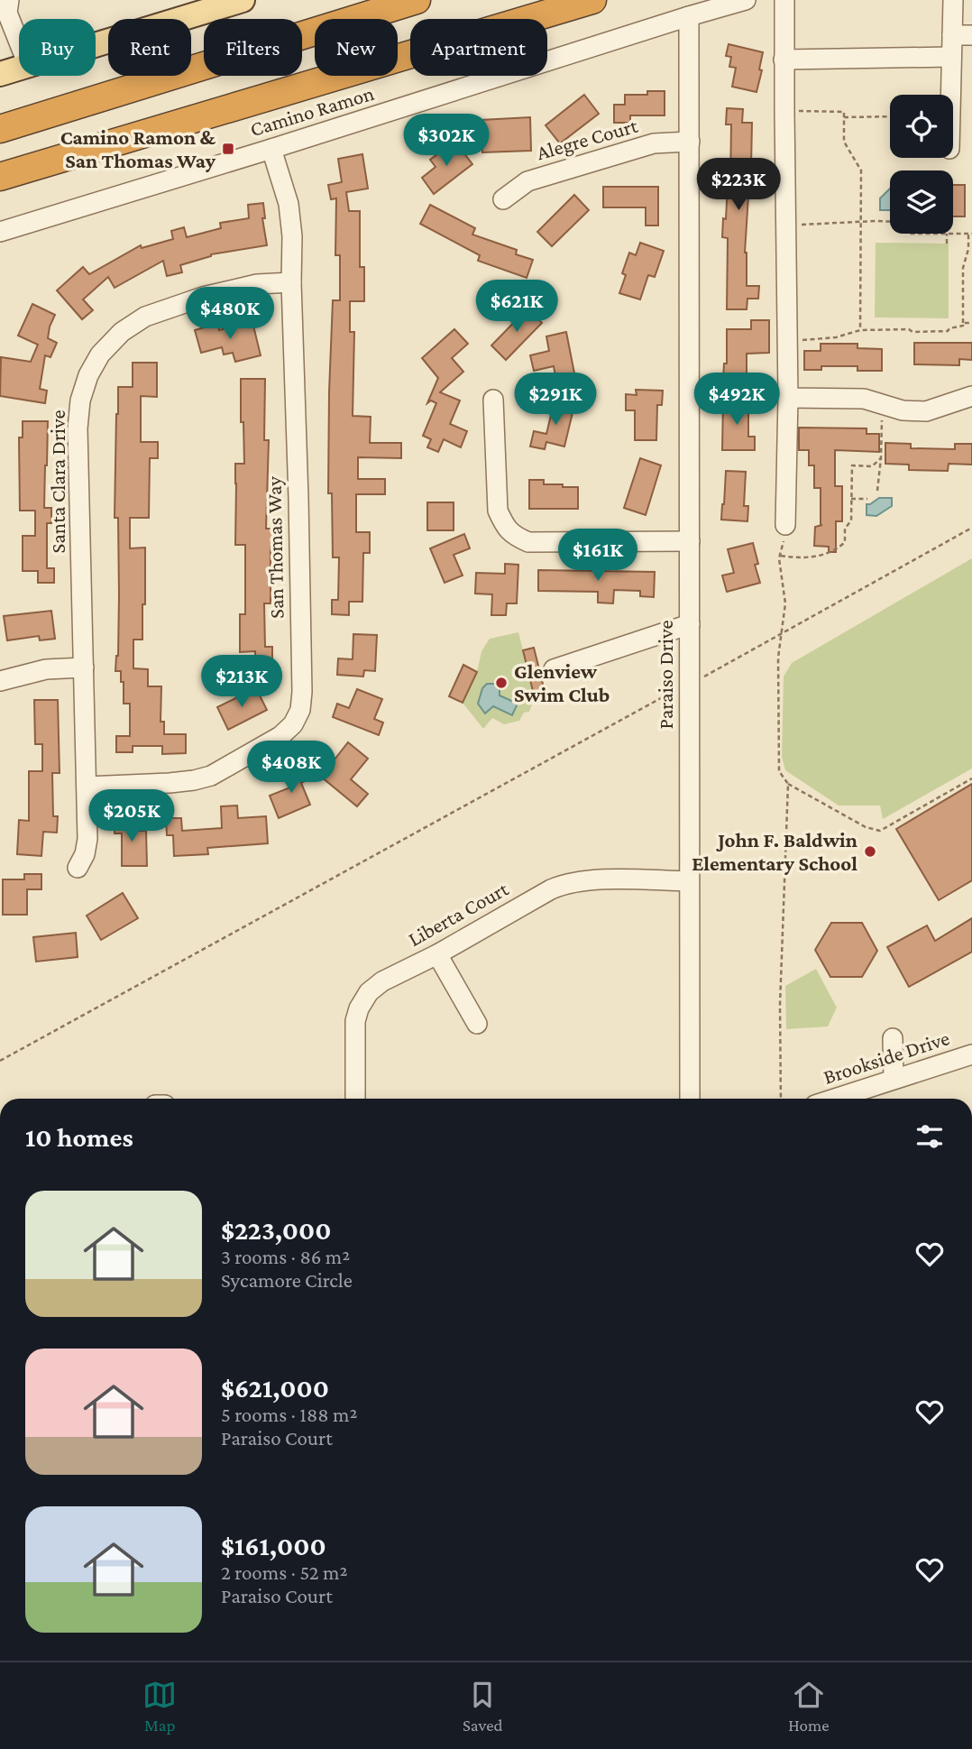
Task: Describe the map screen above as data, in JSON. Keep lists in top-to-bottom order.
{
  "streets": {
    "street": [
      "Camino Ramon",
      "Alegre Court",
      "Santa Clara Drive",
      "San Thomas Way",
      "Paraiso Drive",
      "Liberta Court",
      "Brookside Drive"
    ]
  },
  "crossings": [
    ["Camino Ramon", "San Thomas Way"],
    ["Camino Ramon", "Paraiso Drive"],
    ["Alegre Court", "Paraiso Drive"],
    ["Santa Clara Drive", "San Thomas Way"],
    ["Paraiso Drive", "Liberta Court"]
  ],
  "places": {
    "transit": ["Camino Ramon & San Thomas Way"],
    "other": ["Glenview Swim Club", "John F. Baldwin Elementary School"]
  },
  "page": {
    "chip": [
      "Buy",
      "Rent",
      "Filters",
      "New",
      "Apartment"
    ],
    "price": [
      "$302K",
      "$223K",
      "$621K",
      "$480K",
      "$291K",
      "$492K",
      "$161K",
      "$213K",
      "$408K",
      "$205K"
    ],
    "heading": "10 homes",
    "list": [
      {
        "name": "$223,000",
        "note": "3 rooms · 86 m² · Sycamore Circle"
      },
      {
        "name": "$621,000",
        "note": "5 rooms · 188 m² · Paraiso Court"
      },
      {
        "name": "$161,000",
        "note": "2 rooms · 52 m² · Paraiso Court"
      }
    ],
    "tabs": ["Map", "Saved", "Home"]
  }
}
